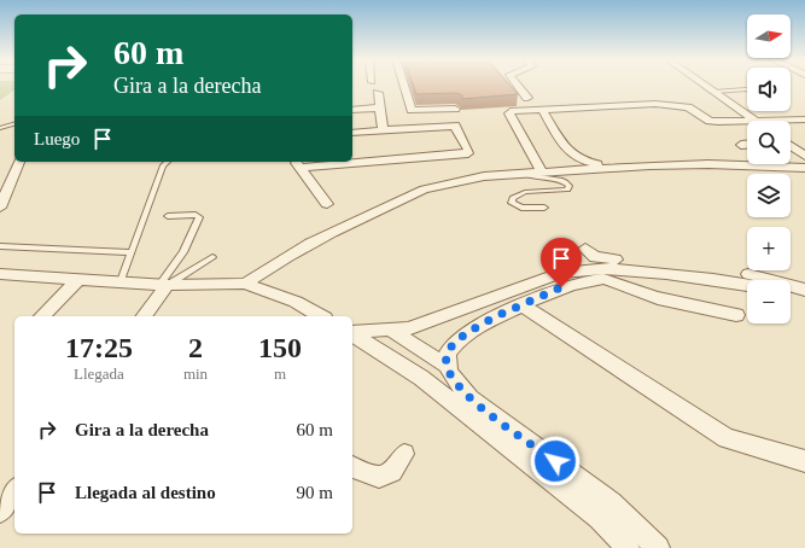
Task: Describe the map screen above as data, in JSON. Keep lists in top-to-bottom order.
{
  "north": "right",
  "page": {
    "map_buttons": ["+", "−"],
    "turn": ["60 m", "Gira a la derecha"],
    "then": "Luego",
    "eta": [
      "17:25",
      "Llegada",
      "2",
      "min",
      "150",
      "m"
    ],
    "list": [
      {
        "name": "Gira a la derecha",
        "value": "60 m"
      },
      {
        "name": "Llegada al destino",
        "value": "90 m"
      }
    ]
  }
}
